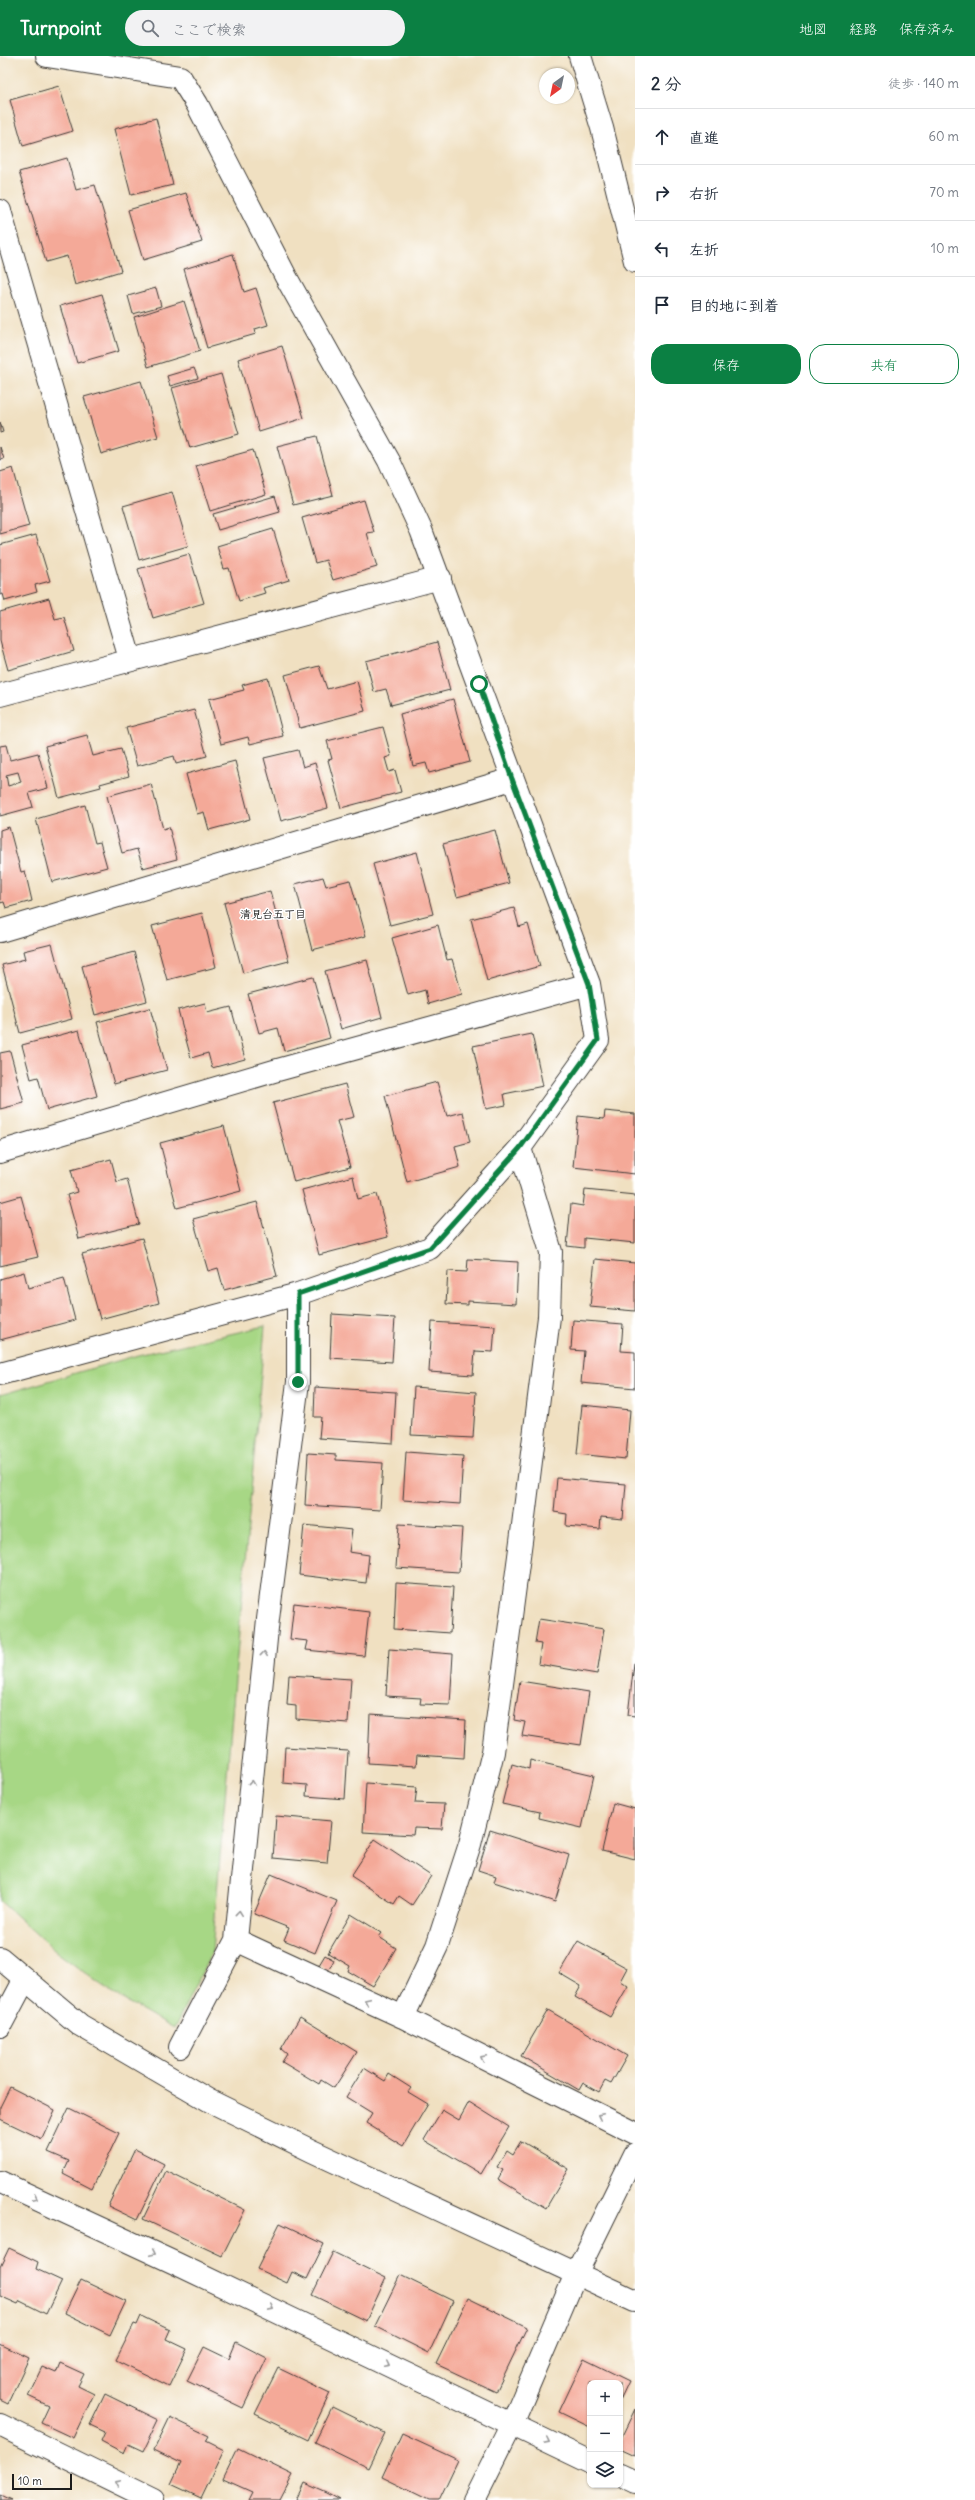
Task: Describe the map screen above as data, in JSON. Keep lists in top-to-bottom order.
{
  "districts": ["清見台五丁目"],
  "scale_bar": "10 m",
  "north": "bottom left",
  "page": {
    "header": "Turnpoint",
    "search": "ここで検索",
    "nav": ["地図", "経路", "保存済み"],
    "heading": ["2 分", "徒歩 · 140 m"],
    "list": [
      ["直進", "60 m"],
      ["右折", "70 m"],
      ["左折", "10 m"],
      "目的地に到着"
    ],
    "buttons": ["保存", "共有"],
    "map_buttons": ["+", "−"],
    "scale": "10 m"
  }
}
